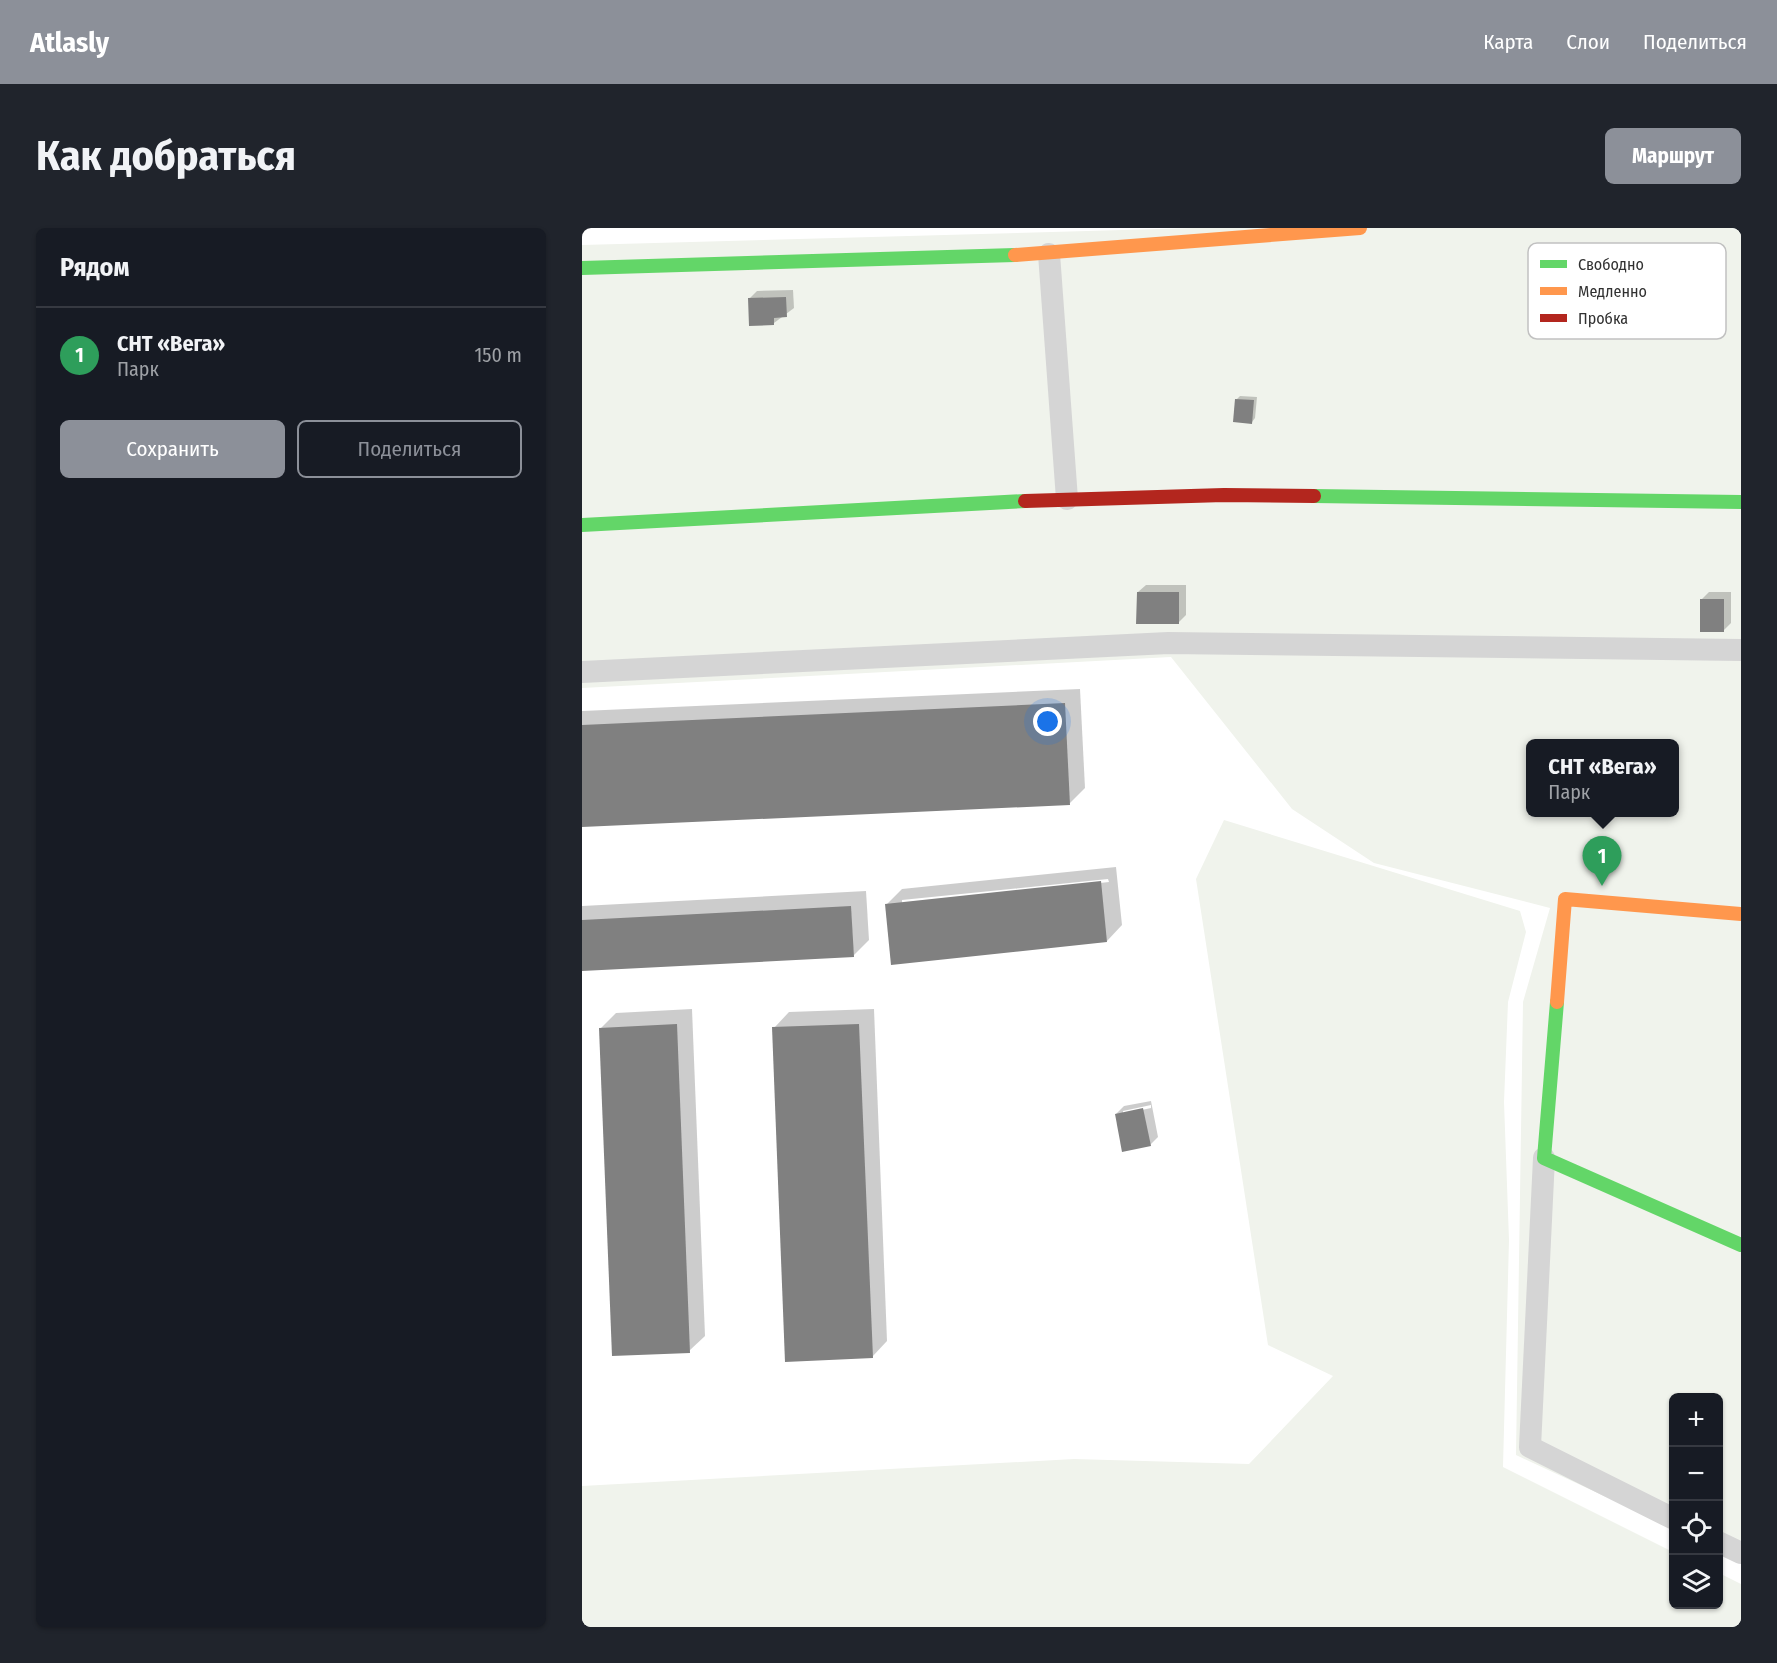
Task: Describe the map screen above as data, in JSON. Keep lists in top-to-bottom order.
{
  "legend": ["Свободно", "Медленно", "Пробка"],
  "page": {
    "header": "Atlasly",
    "nav": ["Карта", "Слои", "Поделиться"],
    "buttons": [
      "Маршрут",
      ["Сохранить", "Поделиться"]
    ],
    "title": "Как добраться",
    "heading": "Рядом",
    "list": [
      {
        "mark": "1",
        "name": "СНТ «Вега»",
        "note": "Парк",
        "value": "150 m"
      }
    ],
    "popup": ["СНТ «Вега»", "Парк"],
    "pins": "1",
    "map_buttons": ["+", "−"]
  }
}
